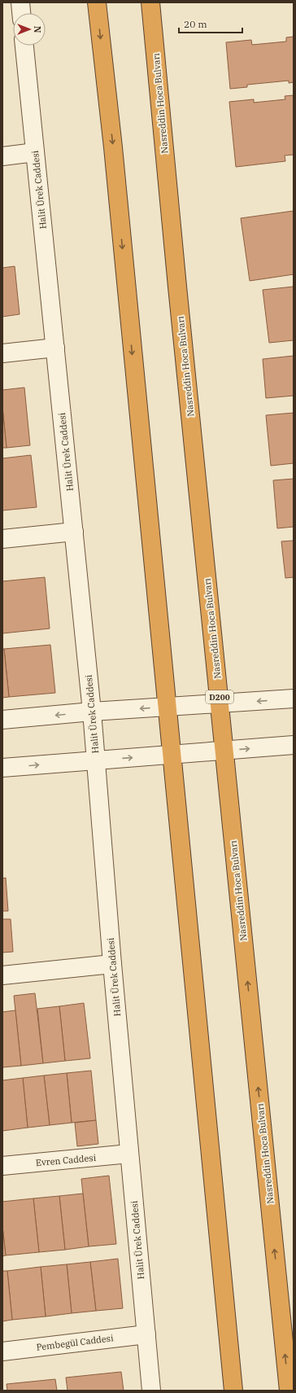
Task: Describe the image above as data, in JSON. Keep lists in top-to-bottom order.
{
  "streets": {
    "highway": ["Nasreddin Hoca Bulvarı", "D200"],
    "street": ["Halit Ürek Caddesi", "Evren Caddesi", "Pembegül Caddesi"]
  },
  "crossings": [
    ["Halit Ürek Caddesi", "Evren Caddesi"],
    ["Halit Ürek Caddesi", "Pembegül Caddesi"]
  ],
  "scale_bar": "20 m",
  "north": "right"
}
